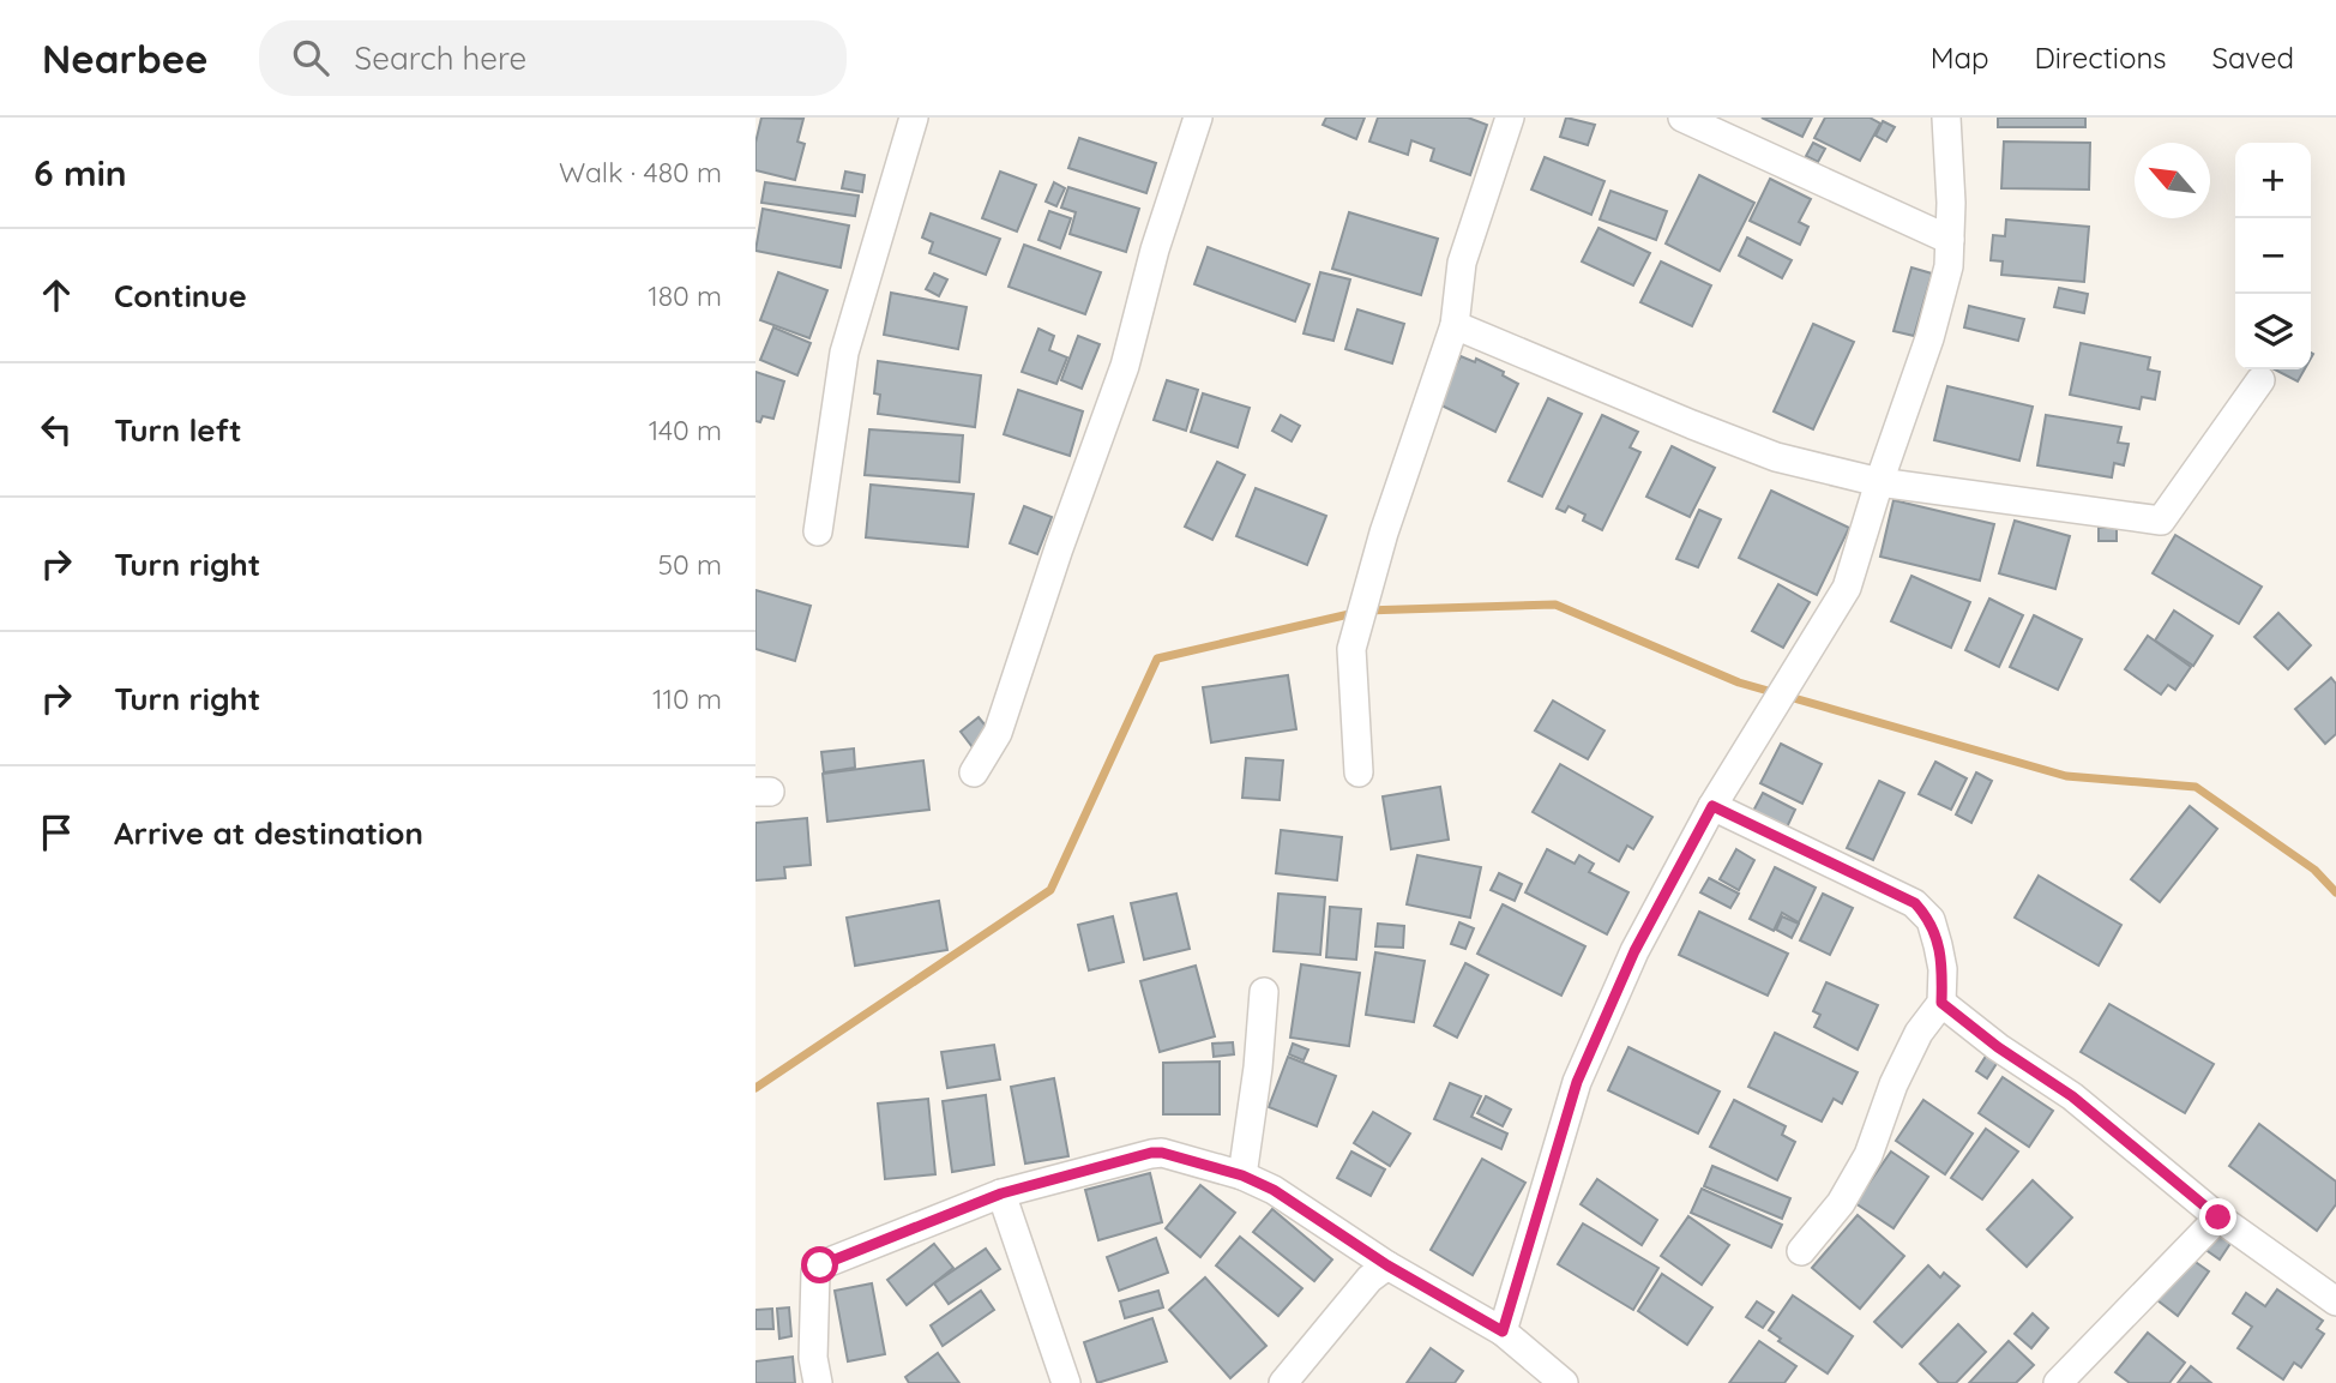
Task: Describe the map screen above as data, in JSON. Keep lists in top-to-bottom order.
{
  "north": "top left",
  "page": {
    "header": "Nearbee",
    "search": "Search here",
    "nav": ["Map", "Directions", "Saved"],
    "heading": ["6 min", "Walk · 480 m"],
    "map_buttons": ["+", "−"],
    "list": [
      ["Continue", "180 m"],
      ["Turn left", "140 m"],
      ["Turn right", "50 m"],
      ["Turn right", "110 m"],
      "Arrive at destination"
    ]
  }
}
